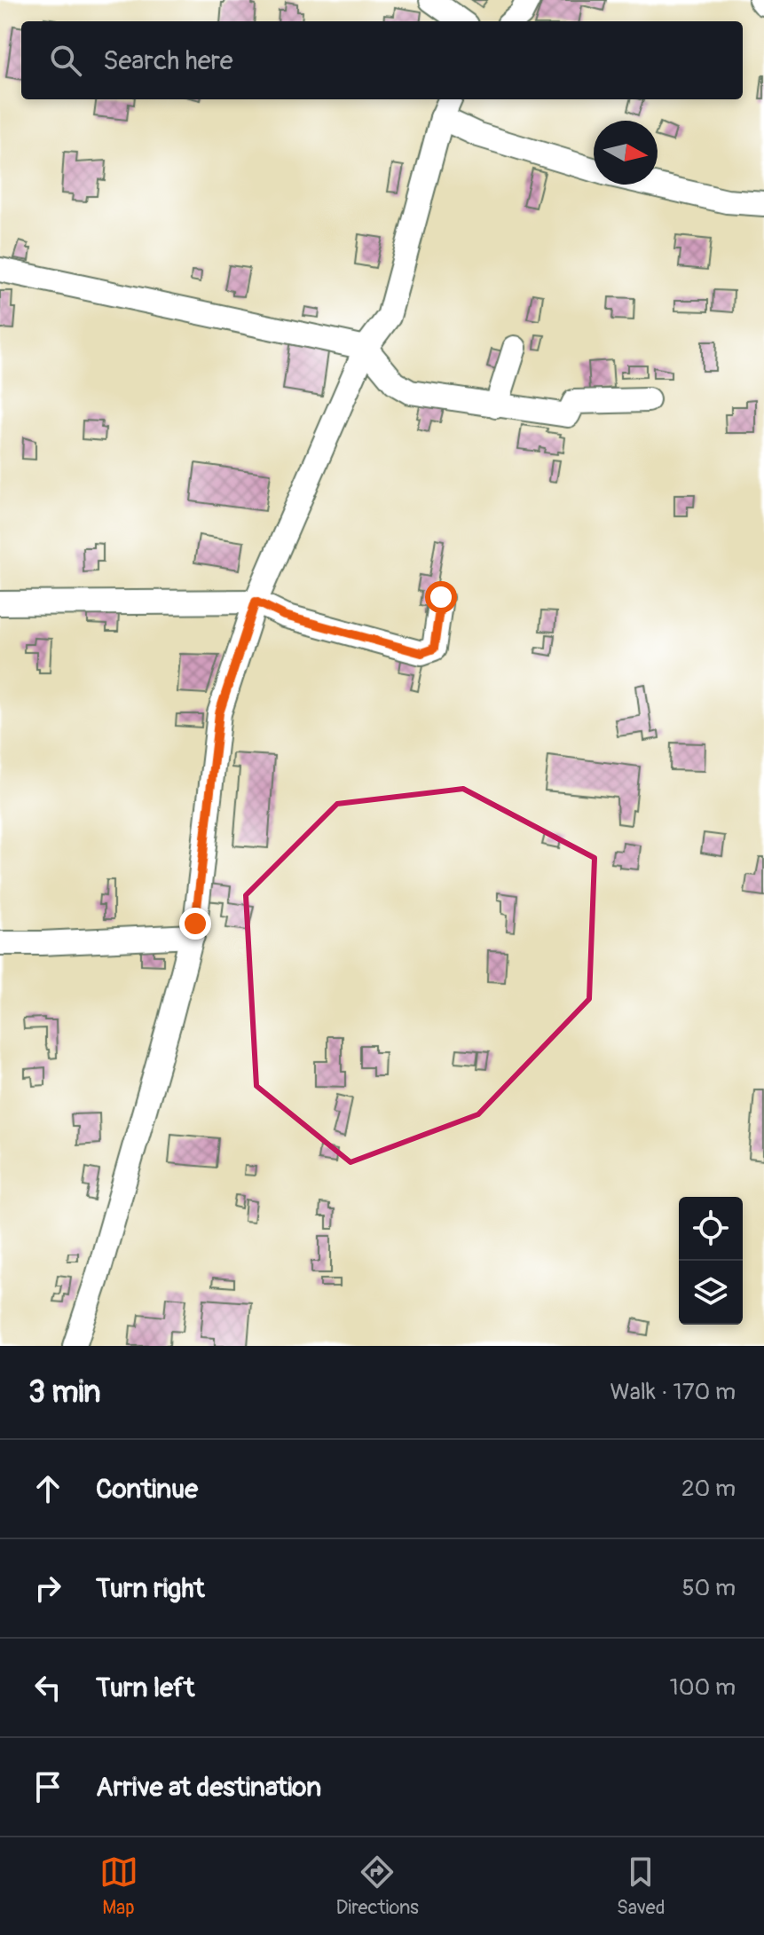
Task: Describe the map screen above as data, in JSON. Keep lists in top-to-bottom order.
{
  "north": "right",
  "page": {
    "search": "Search here",
    "heading": ["3 min", "Walk · 170 m"],
    "list": [
      ["Continue", "20 m"],
      ["Turn right", "50 m"],
      ["Turn left", "100 m"],
      "Arrive at destination"
    ],
    "nav": ["Map", "Directions", "Saved"]
  }
}
